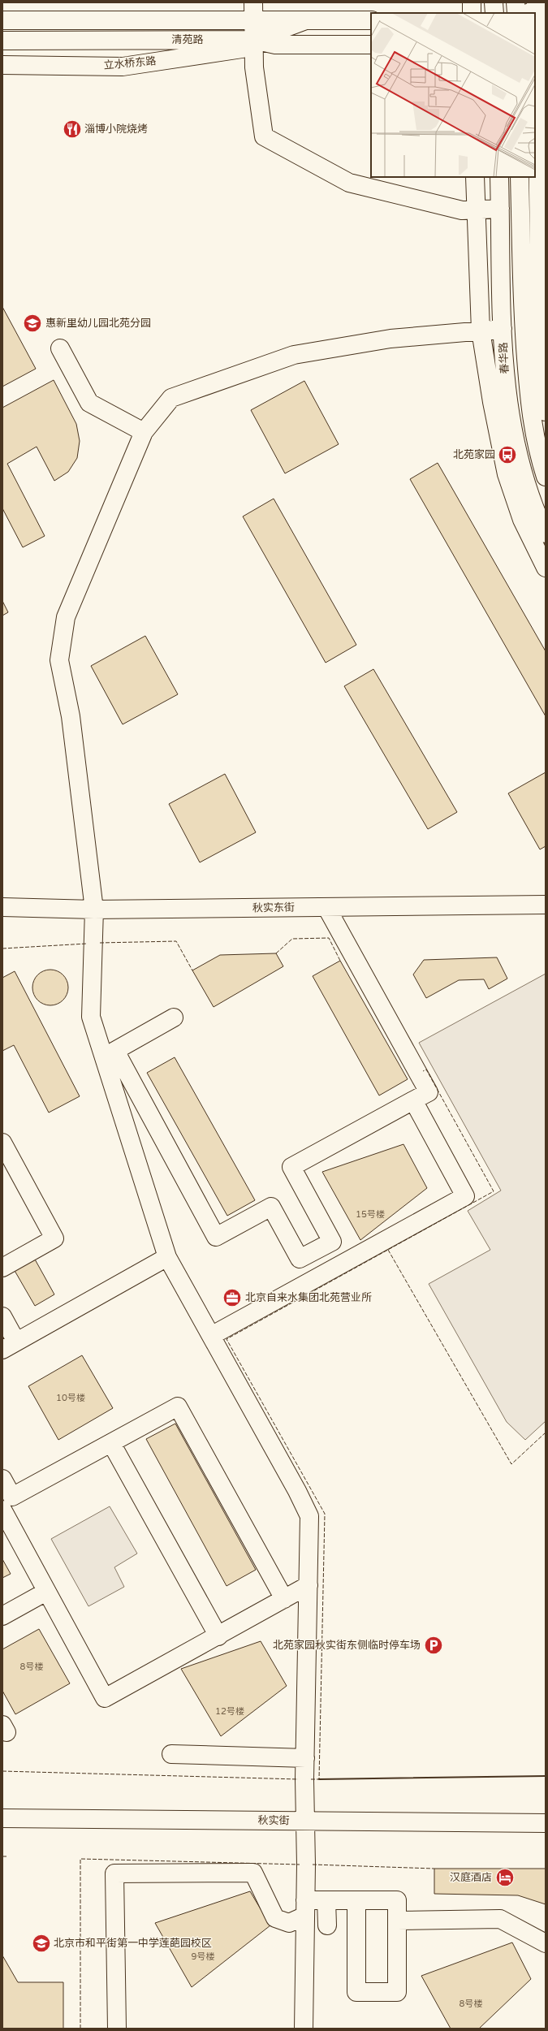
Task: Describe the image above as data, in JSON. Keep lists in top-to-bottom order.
{
  "streets": {
    "street": [
      "清苑路",
      "立水桥东路",
      "春华路",
      "秋实东街",
      "秋实街"
    ]
  },
  "crossings": [
    ["清苑路", "立水桥东路"]
  ],
  "places": {
    "restaurant": ["淄博小院烧烤"],
    "school or university": ["惠新里幼儿园北苑分园", "北京市和平街第一中学莲葩园校区"],
    "bus stop": ["北苑家园"],
    "office": ["北京自来水集团北苑营业所"],
    "parking": ["北苑家园秋实街东侧临时停车场"],
    "hotel": ["汉庭酒店"]
  },
  "house_numbers": [
    "15号楼",
    "10号楼",
    "8号楼",
    "12号楼",
    "9号楼",
    "8号楼"
  ]
}
